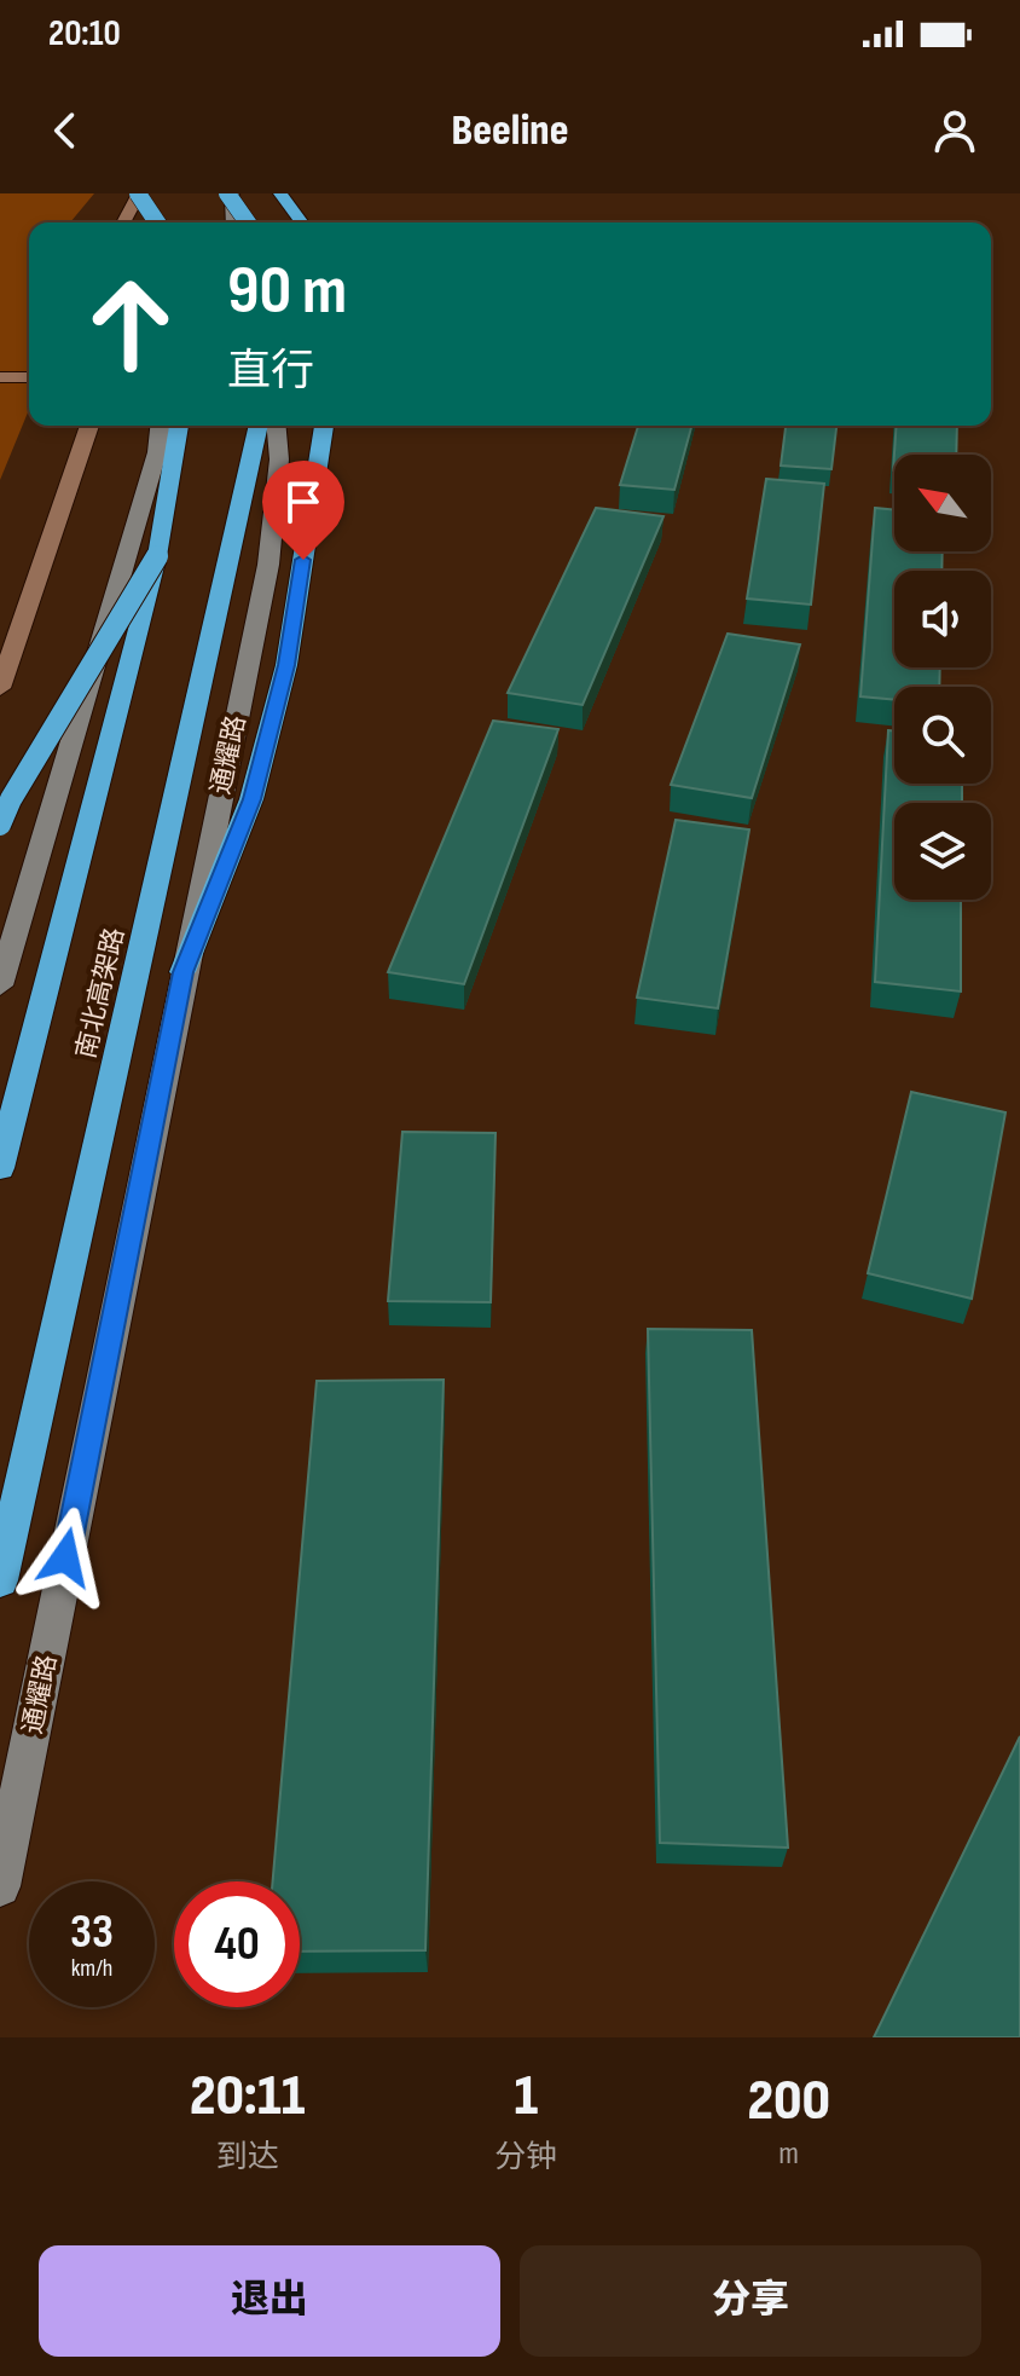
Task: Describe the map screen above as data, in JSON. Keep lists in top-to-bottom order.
{
  "streets": {
    "highway": ["南北高架路"],
    "street": ["通耀路"]
  },
  "north": "top left",
  "page": {
    "status": "20:10",
    "header": "Beeline",
    "turn": ["90 m", "直行"],
    "speed": "33 km/h",
    "limit": "40",
    "eta": [
      "20:11",
      "到达",
      "1",
      "分钟",
      "200",
      "m"
    ],
    "buttons": ["退出", "分享"]
  }
}
